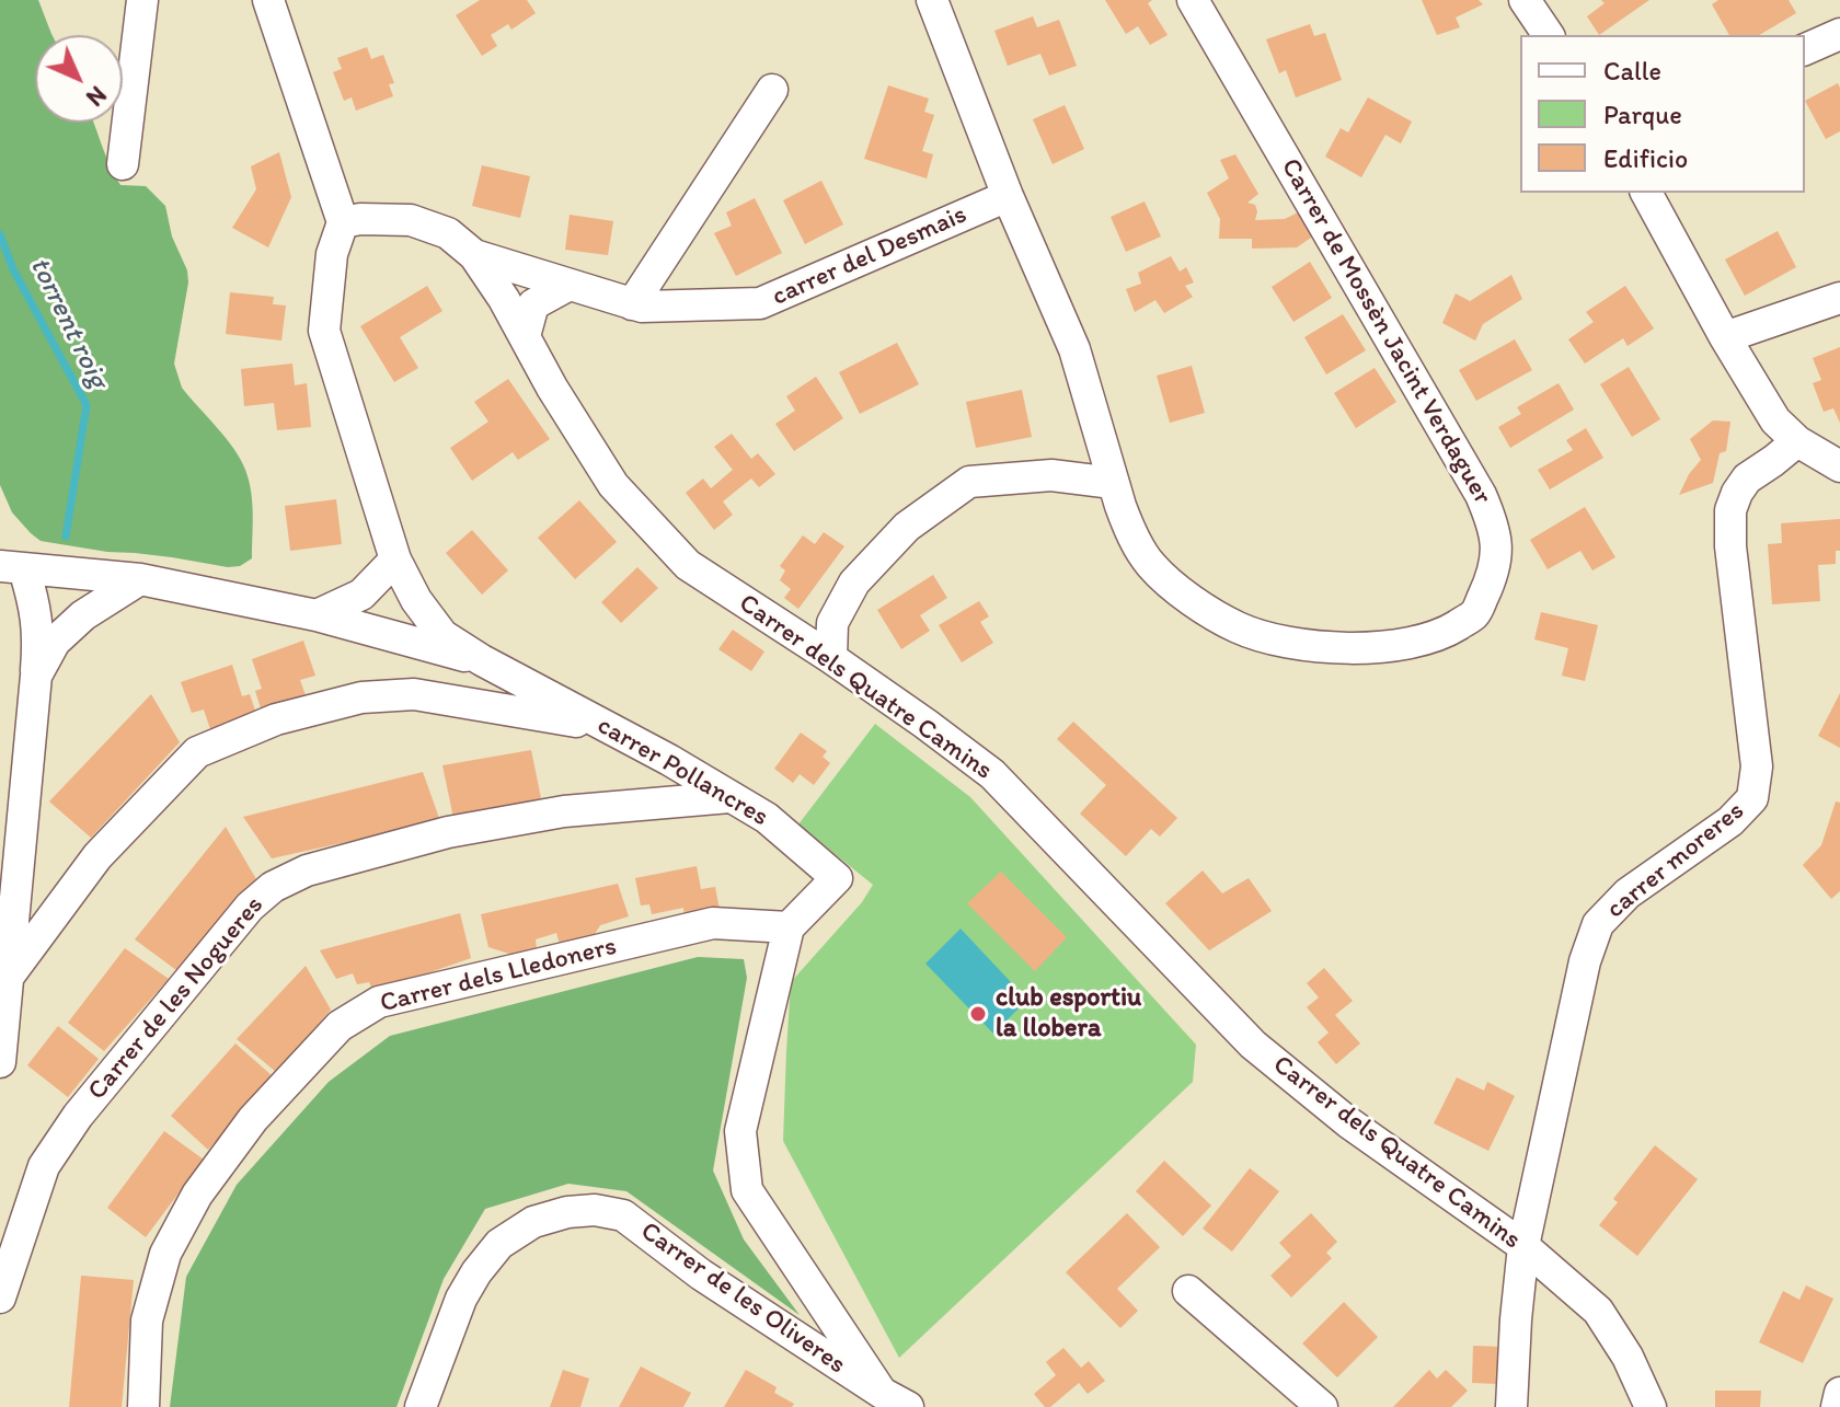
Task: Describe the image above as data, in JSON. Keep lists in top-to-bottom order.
{
  "streets": {
    "street": [
      "carrer del Desmais",
      "Carrer de Mossèn Jacint Verdaguer",
      "Carrer dels Quatre Camins",
      "carrer Pollancres",
      "carrer moreres",
      "Carrer dels Lledoners",
      "Carrer de les Nogueres",
      "Carrer de les Oliveres"
    ]
  },
  "crossings": [
    ["carrer del Desmais", "Carrer de Mossèn Jacint Verdaguer"],
    ["carrer del Desmais", "Carrer dels Quatre Camins"],
    ["Carrer dels Quatre Camins", "carrer Pollancres"],
    ["Carrer dels Quatre Camins", "carrer moreres"],
    ["carrer Pollancres", "Carrer dels Lledoners"],
    ["carrer Pollancres", "Carrer de les Nogueres"]
  ],
  "water": ["torrent roig"],
  "places": ["club esportiu la llobera"],
  "legend": ["Calle", "Parque", "Edificio"],
  "north": "bottom right"
}
